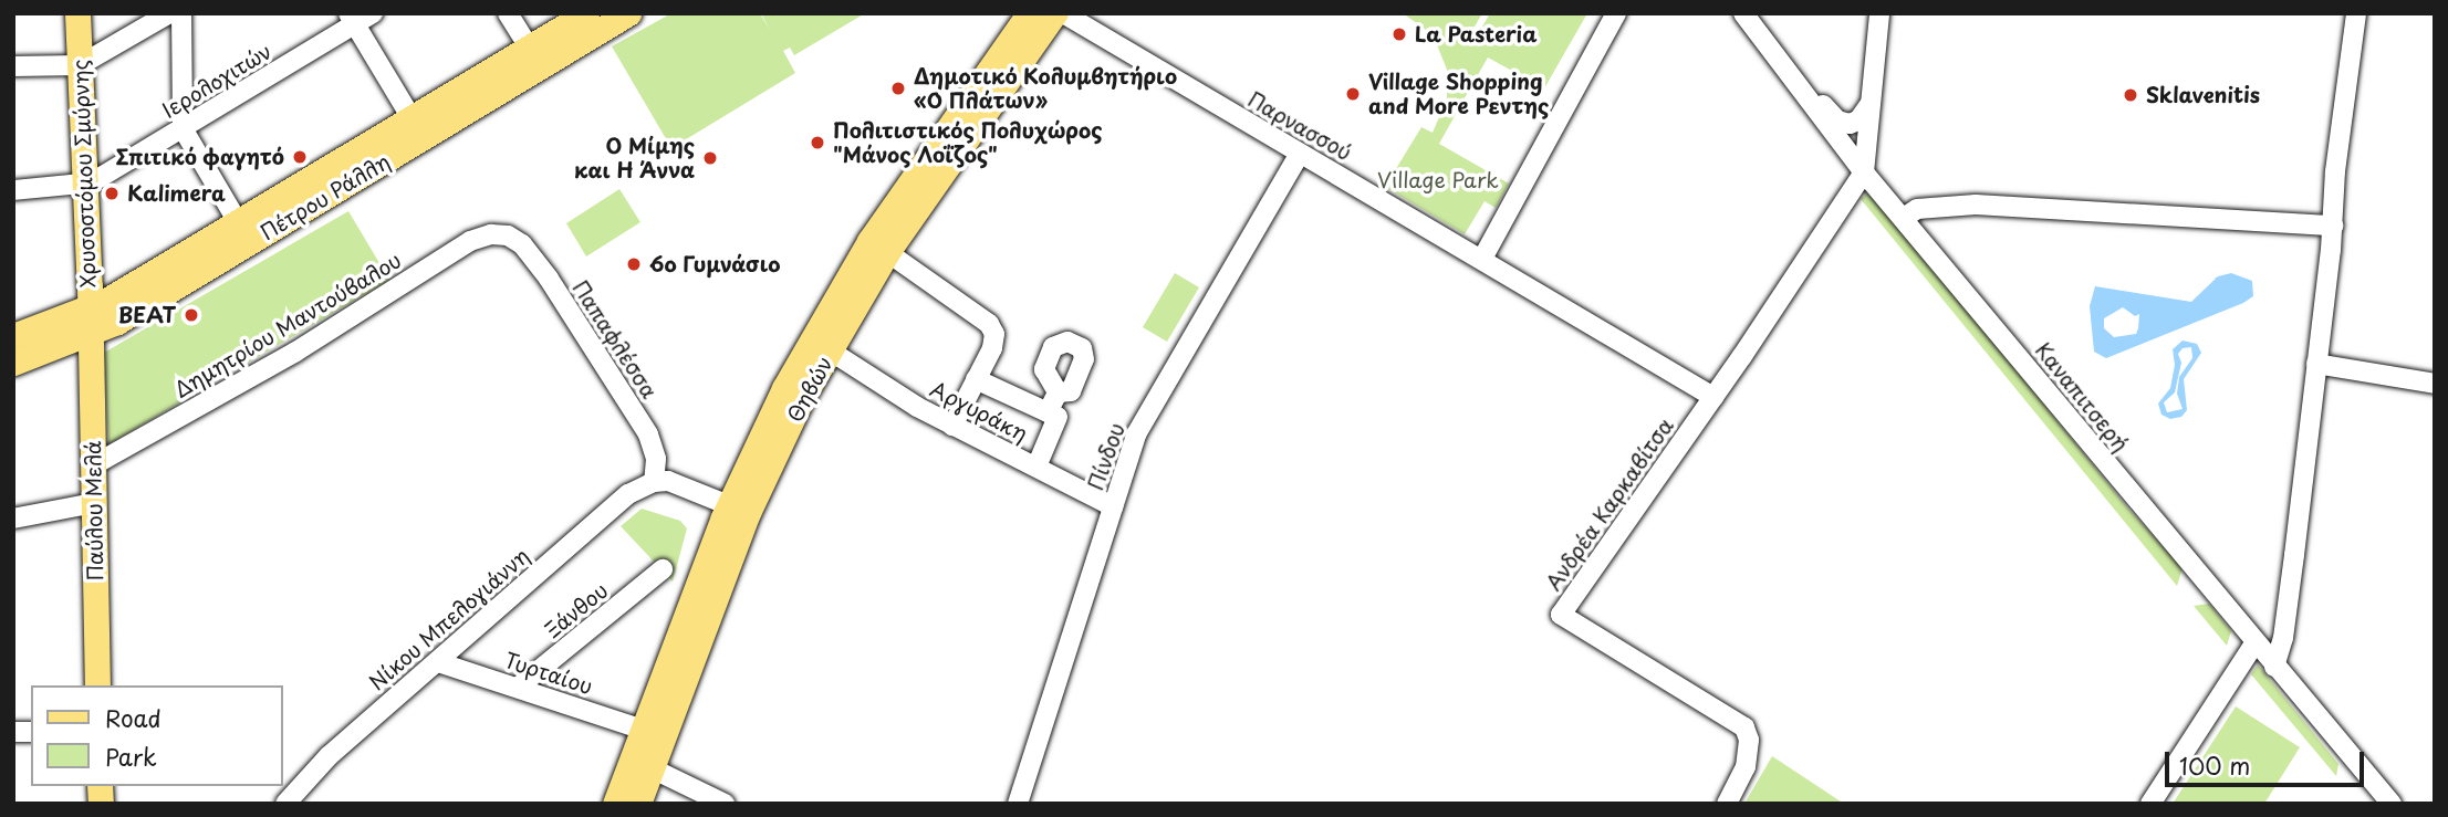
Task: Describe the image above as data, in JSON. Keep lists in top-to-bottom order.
{
  "streets": {
    "main road": [
      "Χρυσοστόμου Σμύρνης",
      "Πέτρου Ράλλη",
      "Θηβών",
      "Παύλου Μελά"
    ],
    "street": [
      "Ιερολοχιτών",
      "Παρνασσού",
      "Δημητρίου Μαντούβαλου",
      "Παπαφλέσσα",
      "Καναπιτσερή",
      "Αργυράκη",
      "Πίνδου",
      "Ανδρέα Καρκαβίτσα",
      "Ξάνθου",
      "Νίκου Μπελογιάννη",
      "Τυρταίου"
    ]
  },
  "crossings": [
    ["Ιερολοχιτών", "Χρυσοστόμου Σμύρνης"],
    ["Παρνασσού", "Πίνδου"],
    ["Παρνασσού", "Ανδρέα Καρκαβίτσα"],
    ["Χρυσοστόμου Σμύρνης", "Πέτρου Ράλλη"],
    ["Χρυσοστόμου Σμύρνης", "Παύλου Μελά"],
    ["Πέτρου Ράλλη", "Παύλου Μελά"],
    ["Δημητρίου Μαντούβαλου", "Παπαφλέσσα"],
    ["Δημητρίου Μαντούβαλου", "Παύλου Μελά"],
    ["Παπαφλέσσα", "Νίκου Μπελογιάννη"],
    ["Θηβών", "Αργυράκη"],
    ["Θηβών", "Τυρταίου"],
    ["Καναπιτσερή", "Ανδρέα Καρκαβίτσα"],
    ["Αργυράκη", "Πίνδου"],
    ["Ξάνθου", "Τυρταίου"],
    ["Νίκου Μπελογιάννη", "Τυρταίου"]
  ],
  "parks": ["Village Park"],
  "places": [
    "La Pasteria",
    "Δημοτικό Κολυμβητήριο «Ο Πλάτων»",
    "Village Shopping and More Ρεντης",
    "Sklavenitis",
    "Πολιτιστικός Πολυχώρος \"Μάνος Λοΐζος\"",
    "Σπιτικό φαγητό",
    "Ο Μίμης και Η Άννα",
    "Kalimera",
    "6ο Γυμνάσιο",
    "ΒΕΑΤ"
  ],
  "legend": ["Road", "Park"],
  "scale_bar": "100 m"
}
